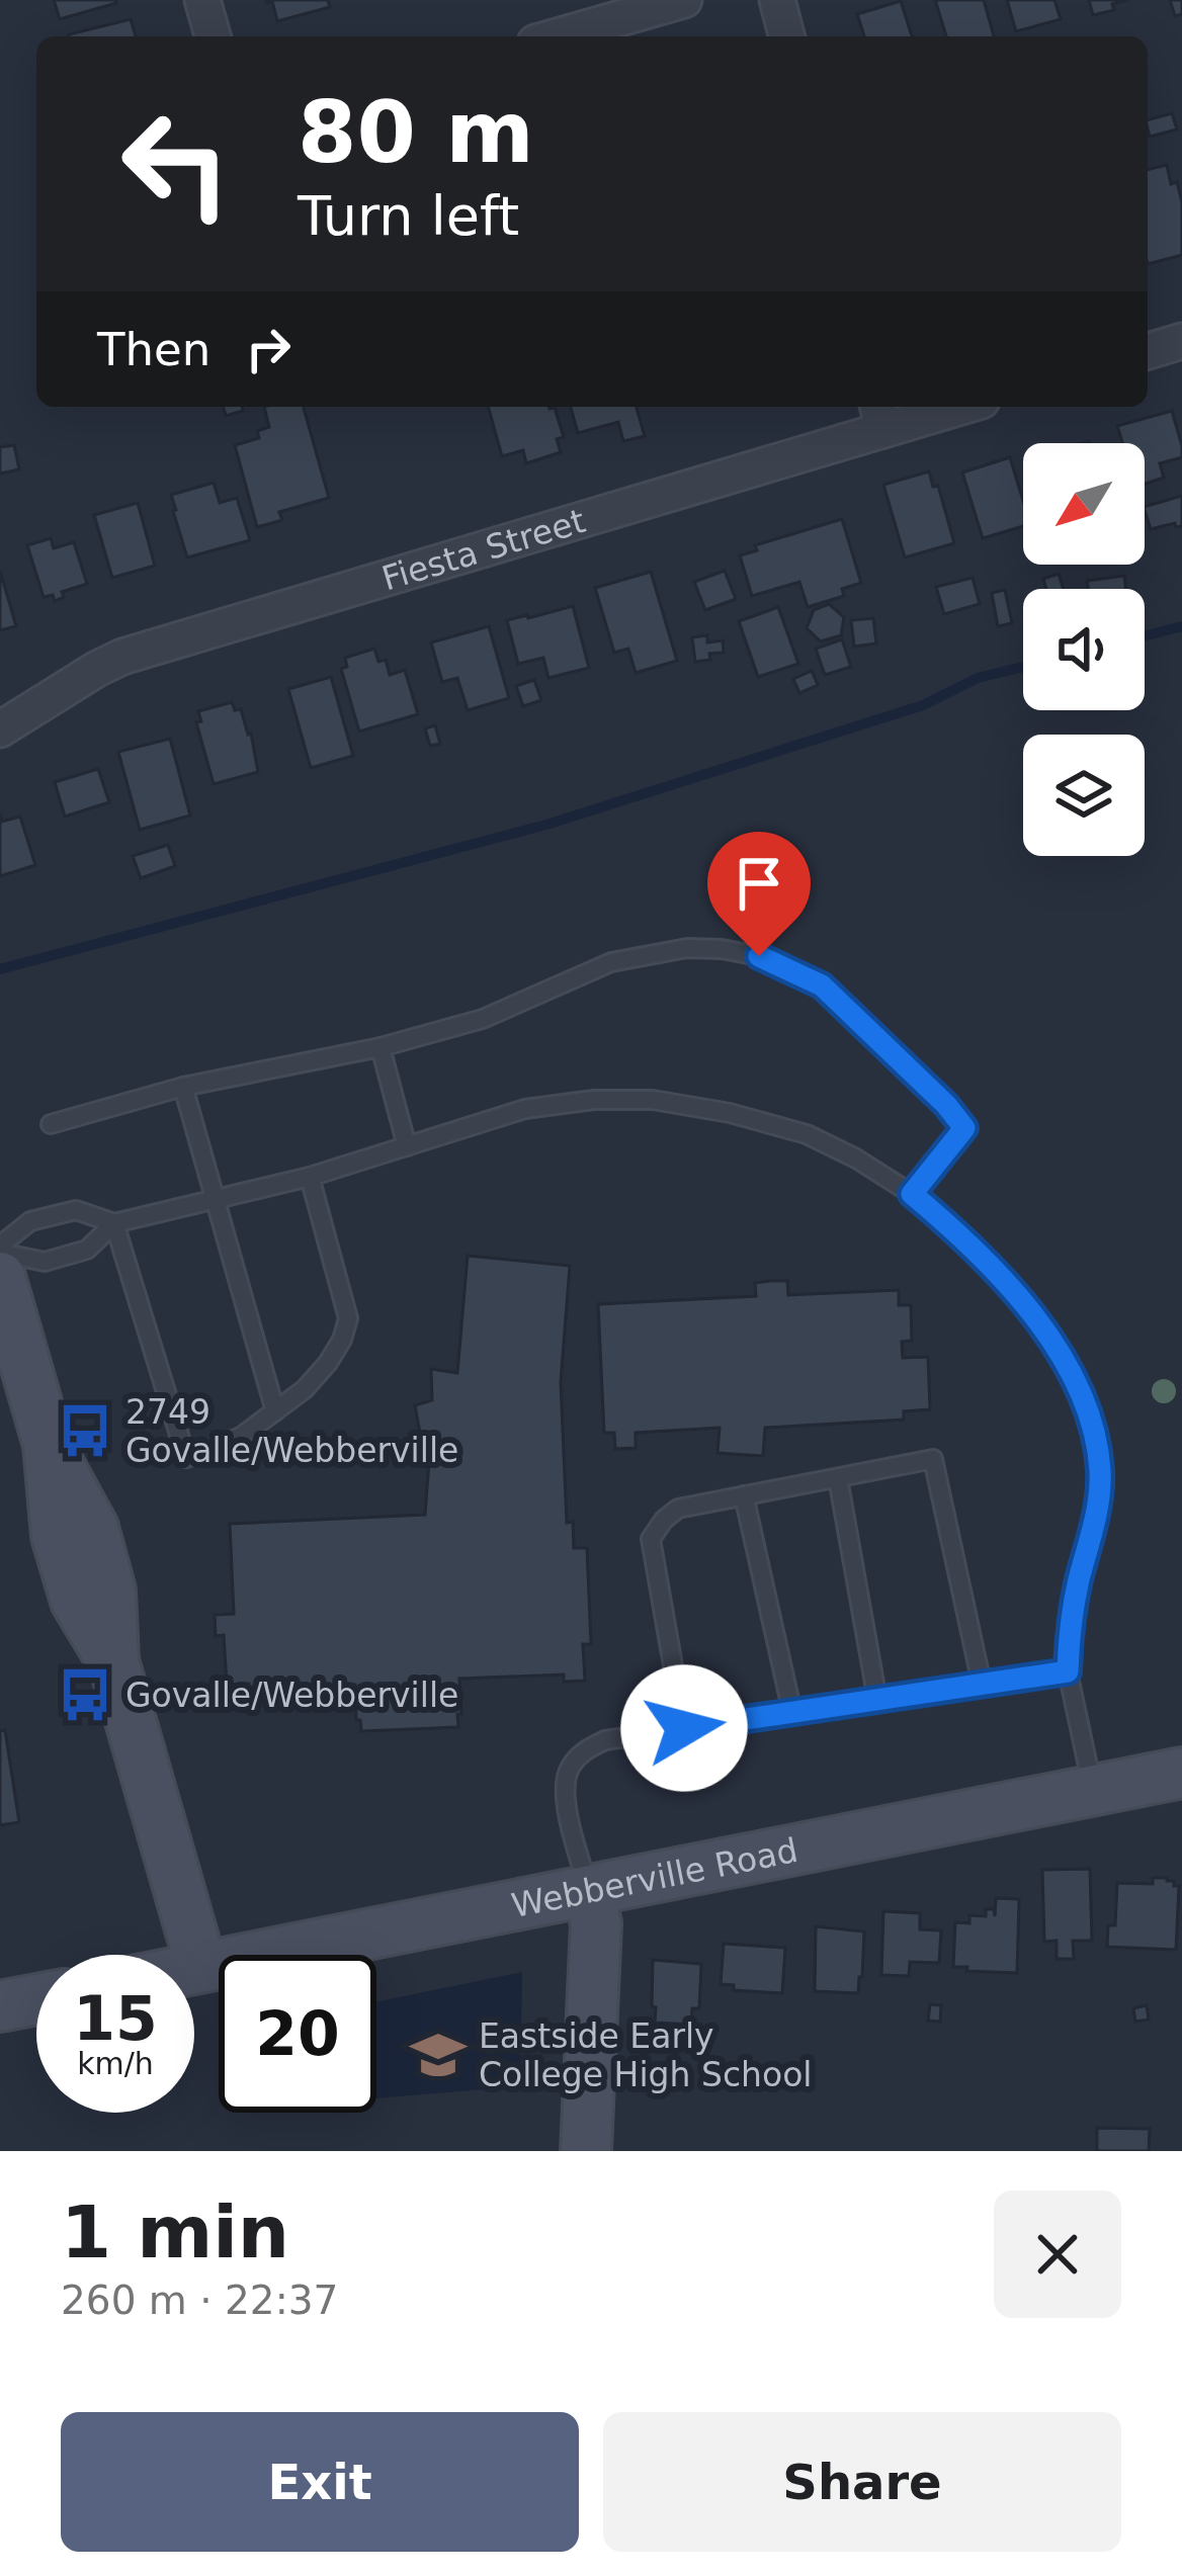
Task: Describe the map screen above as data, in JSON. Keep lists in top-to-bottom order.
{
  "streets": {
    "street": ["Fiesta Street", "Webberville Road"]
  },
  "places": {
    "bus stop": ["2749 Govalle/Webberville", "Govalle/Webberville"],
    "school or university": ["Eastside Early College High School"]
  },
  "north": "bottom left",
  "page": {
    "turn": ["80 m", "Turn left"],
    "then": "Then",
    "speed": "15 km/h",
    "limit": "20",
    "heading": ["1 min", "260 m · 22:37"],
    "buttons": ["Exit", "Share"]
  }
}
